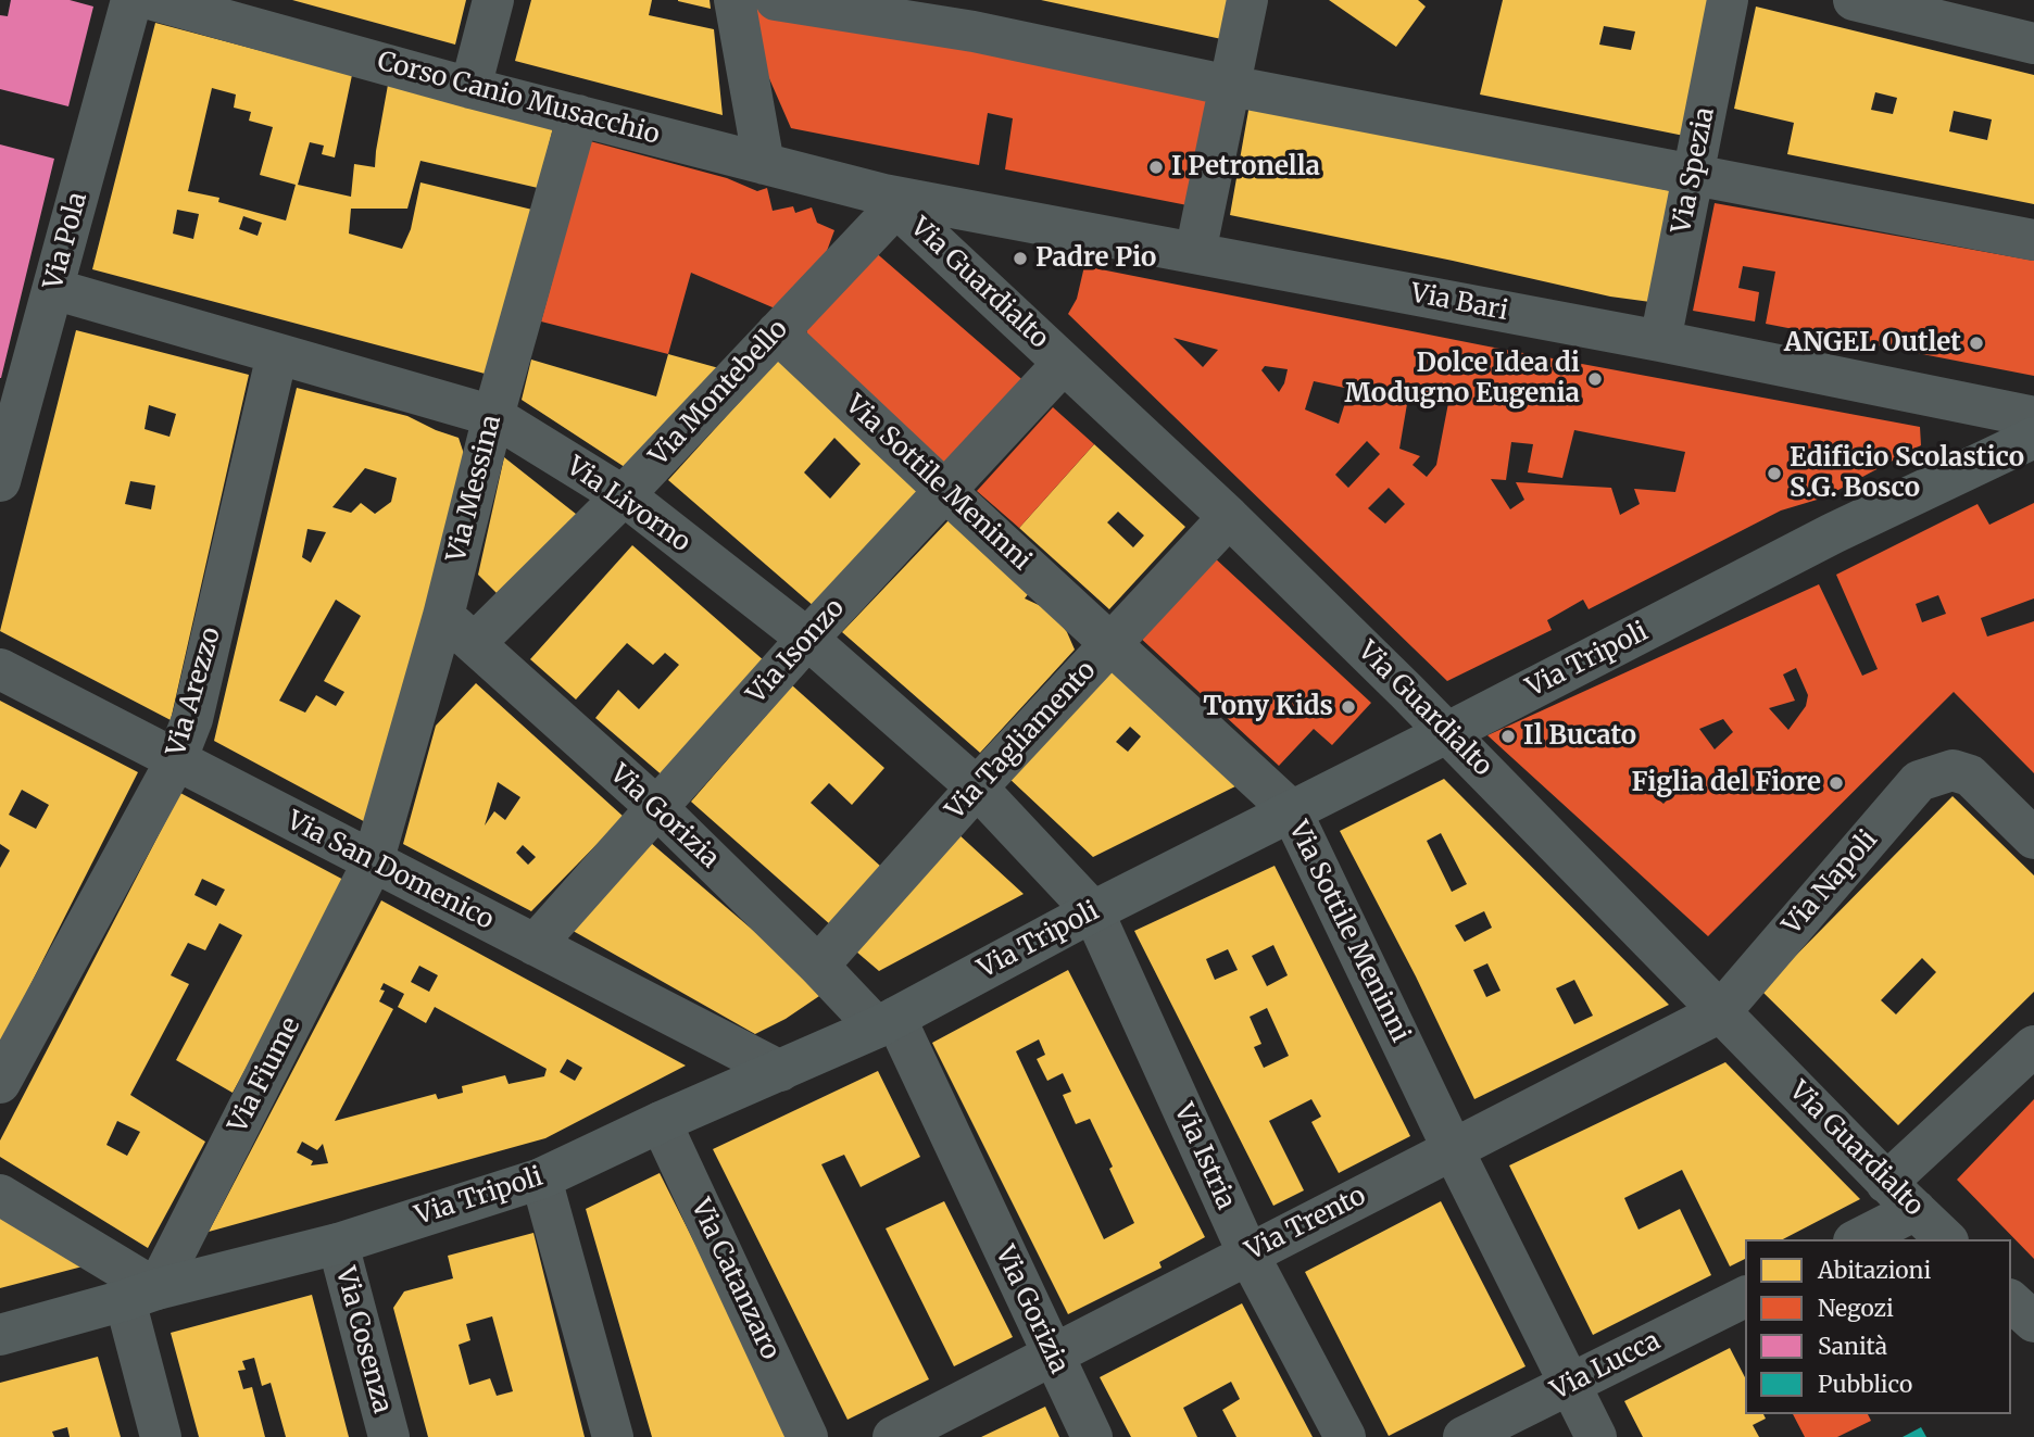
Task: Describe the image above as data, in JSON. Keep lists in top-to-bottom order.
{
  "streets": {
    "main road": ["Via Tripoli"],
    "street": [
      "Corso Canio Musacchio",
      "Via Spezia",
      "Via Pola",
      "Via Guardialto",
      "Via Bari",
      "Via Montebello",
      "Via Sottile Meninni",
      "Via Messina",
      "Via Livorno",
      "Via Isonzo",
      "Via Arezzo",
      "Via Tagliamento",
      "Via Gorizia",
      "Via San Domenico",
      "Via Napoli",
      "Via Fiume",
      "Via Istria",
      "Via Trento",
      "Via Catanzaro",
      "Via Cosenza",
      "Via Lucca"
    ]
  },
  "crossings": [
    ["Corso Canio Musacchio", "Via Guardialto"],
    ["Corso Canio Musacchio", "Via Bari"],
    ["Corso Canio Musacchio", "Via Montebello"],
    ["Corso Canio Musacchio", "Via Messina"],
    ["Via Spezia", "Via Bari"],
    ["Via Pola", "Via Livorno"],
    ["Via Guardialto", "Via Bari"],
    ["Via Guardialto", "Via Montebello"],
    ["Via Guardialto", "Via Isonzo"],
    ["Via Guardialto", "Via Tripoli"],
    ["Via Guardialto", "Via Tagliamento"],
    ["Via Guardialto", "Via Napoli"],
    ["Via Guardialto", "Via Trento"],
    ["Via Bari", "Via Montebello"],
    ["Via Montebello", "Via Sottile Meninni"],
    ["Via Montebello", "Via Livorno"],
    ["Via Montebello", "Via Gorizia"],
    ["Via Sottile Meninni", "Via Isonzo"],
    ["Via Sottile Meninni", "Via Tripoli"],
    ["Via Sottile Meninni", "Via Tagliamento"],
    ["Via Sottile Meninni", "Via Trento"],
    ["Via Sottile Meninni", "Via Lucca"],
    ["Via Messina", "Via Livorno"],
    ["Via Messina", "Via Gorizia"],
    ["Via Messina", "Via San Domenico"],
    ["Via Messina", "Via Fiume"],
    ["Via Livorno", "Via Isonzo"],
    ["Via Livorno", "Via Tripoli"],
    ["Via Livorno", "Via Arezzo"],
    ["Via Livorno", "Via Tagliamento"],
    ["Via Livorno", "Via Istria"],
    ["Via Isonzo", "Via Gorizia"],
    ["Via Isonzo", "Via San Domenico"],
    ["Via Tripoli", "Via Gorizia"],
    ["Via Tripoli", "Via San Domenico"],
    ["Via Tripoli", "Via Fiume"],
    ["Via Tripoli", "Via Istria"],
    ["Via Tripoli", "Via Catanzaro"],
    ["Via Tripoli", "Via Cosenza"],
    ["Via Arezzo", "Via San Domenico"],
    ["Via Tagliamento", "Via Gorizia"],
    ["Via Gorizia", "Via Trento"],
    ["Via San Domenico", "Via Fiume"],
    ["Via Napoli", "Via Trento"],
    ["Via Istria", "Via Trento"]
  ],
  "places": [
    "I Petronella",
    "Padre Pio",
    "ANGEL Outlet",
    "Dolce Idea di Modugno Eugenia",
    "Edificio Scolastico S.G. Bosco",
    "Tony Kids",
    "Il Bucato",
    "Figlia del Fiore"
  ],
  "legend": [
    "Abitazioni",
    "Negozi",
    "Sanità",
    "Pubblico"
  ]
}
